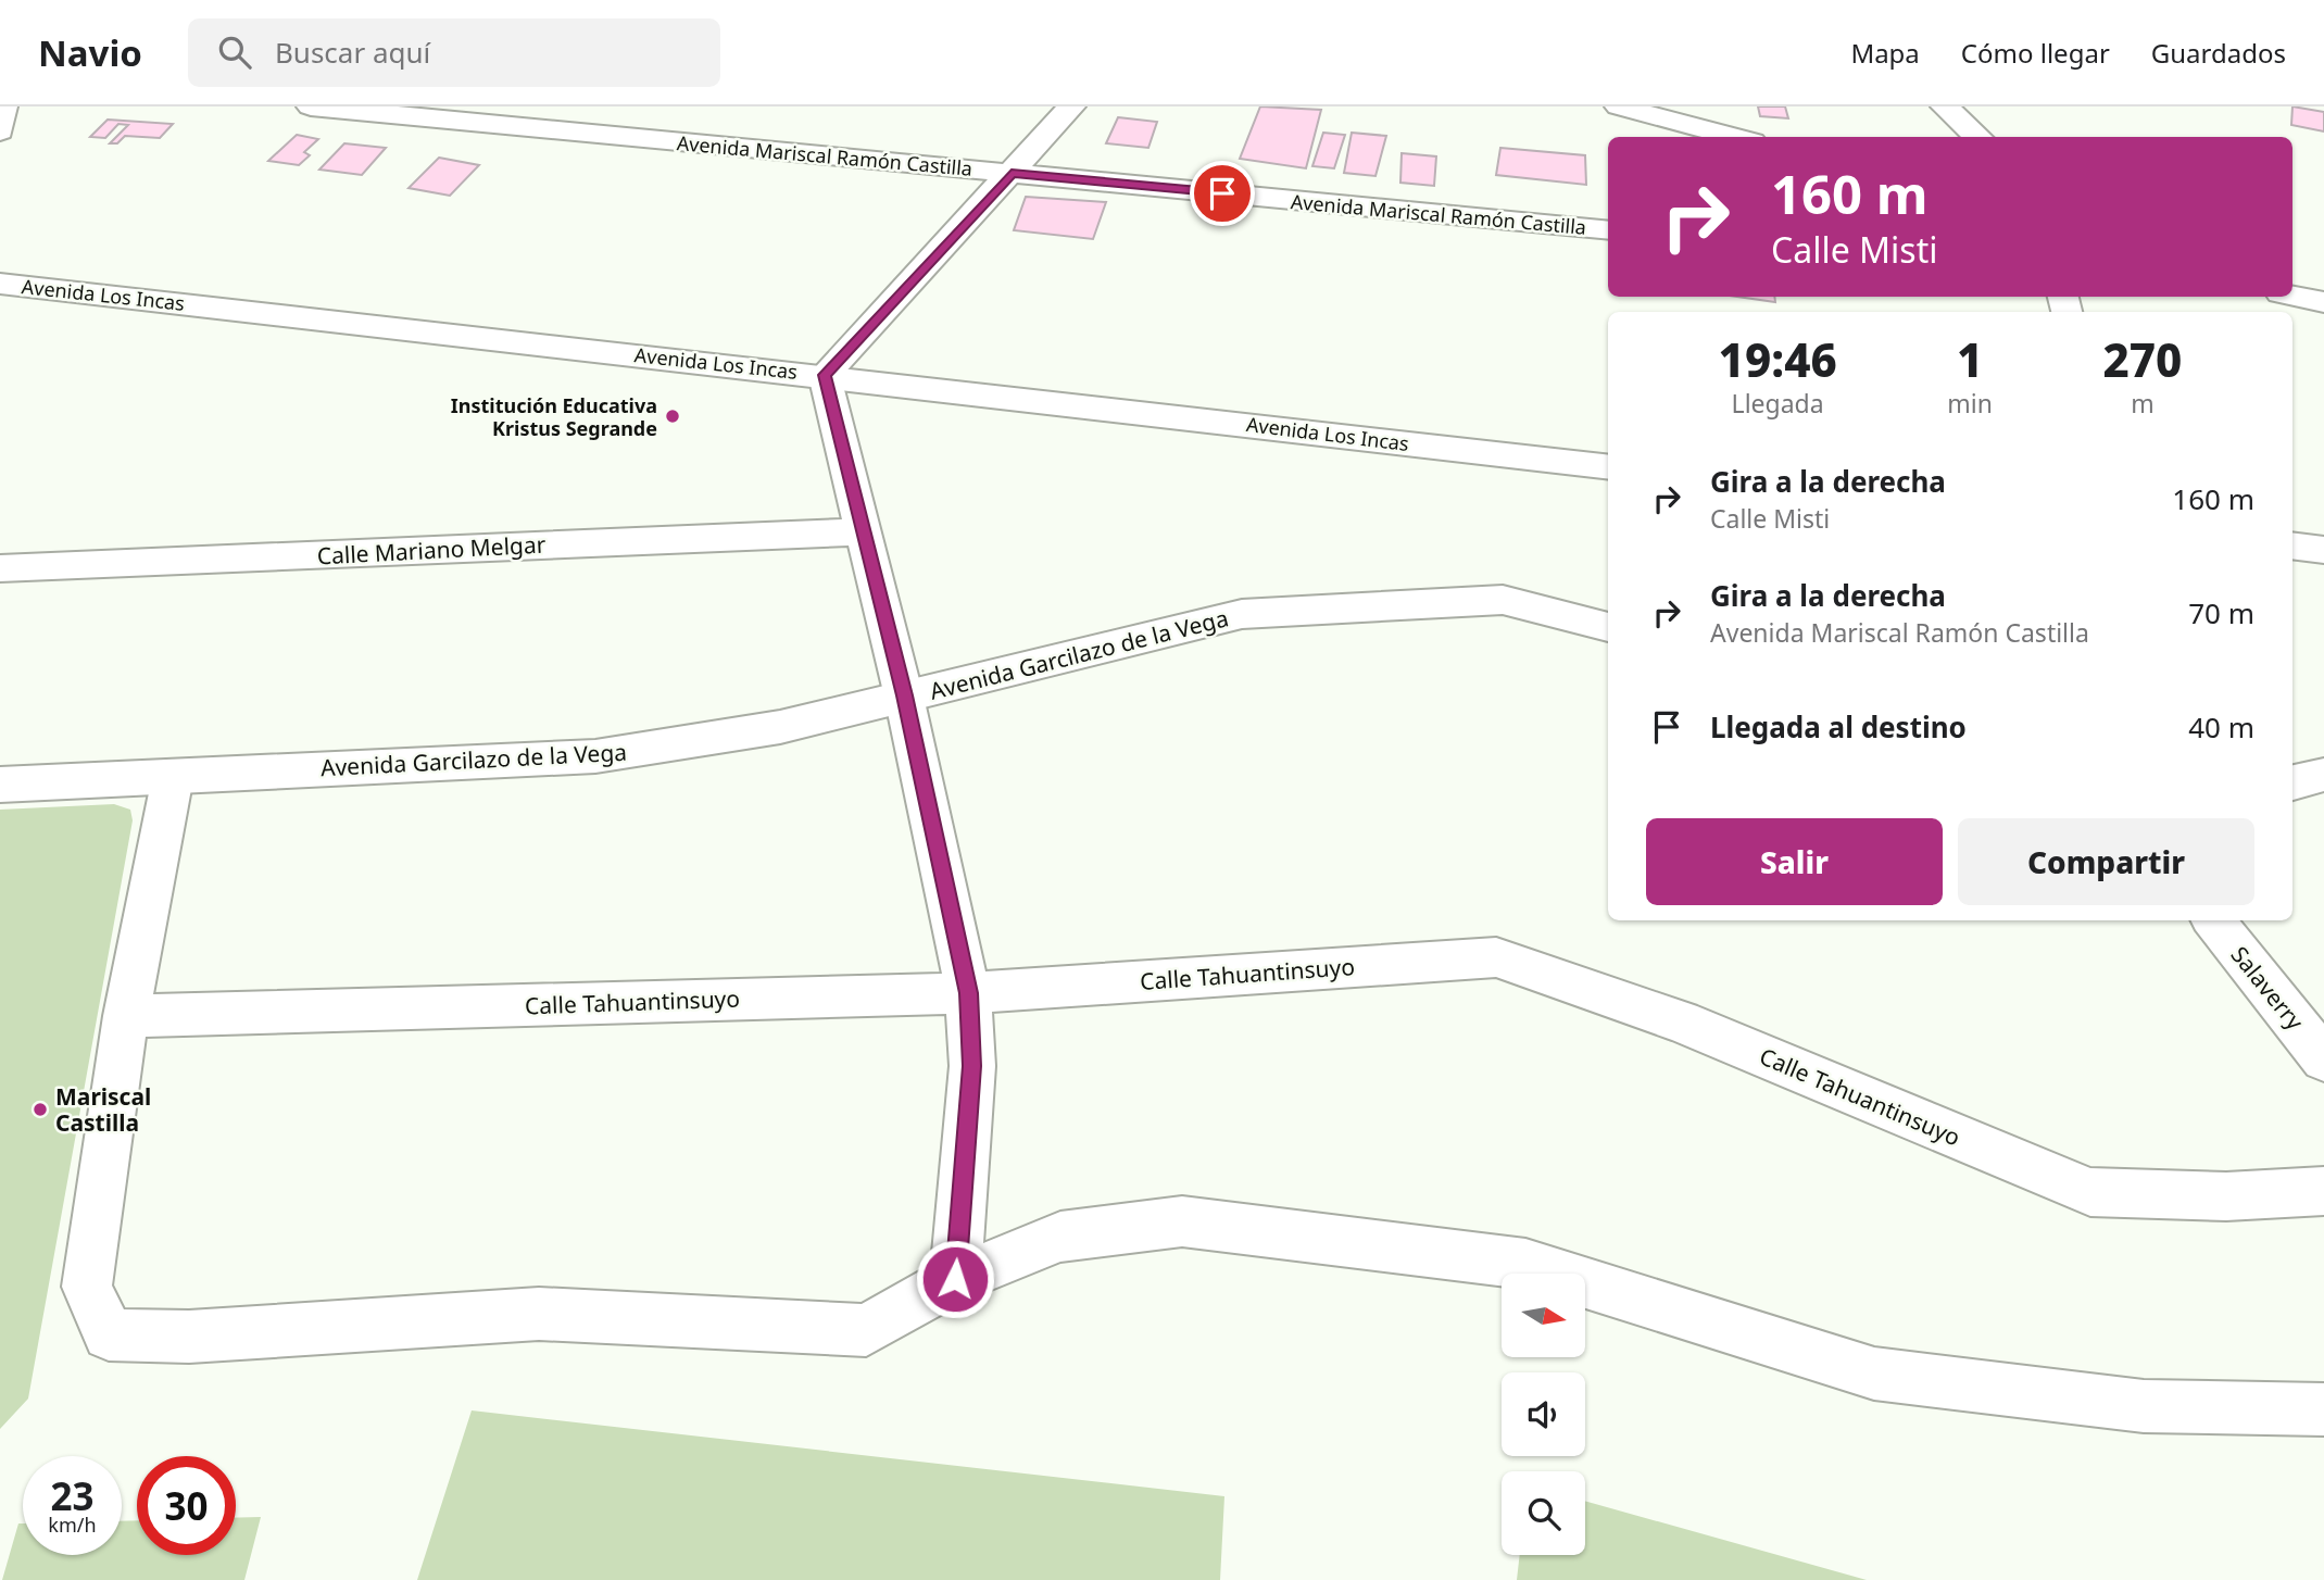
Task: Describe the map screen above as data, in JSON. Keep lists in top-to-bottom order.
{
  "streets": {
    "street": [
      "Avenida Mariscal Ramón Castilla",
      "Avenida Los Incas",
      "Calle Mariano Melgar",
      "Avenida Garcilazo de la Vega",
      "Calle Tahuantinsuyo",
      "Salaverry"
    ]
  },
  "places": ["Institución Educativa Kristus Segrande", "Mariscal Castilla"],
  "north": "right",
  "page": {
    "header": "Navio",
    "search": "Buscar aquí",
    "nav": ["Mapa", "Cómo llegar", "Guardados"],
    "turn": ["160 m", "Calle Misti"],
    "eta": [
      "19:46",
      "Llegada",
      "1",
      "min",
      "270",
      "m"
    ],
    "list": [
      {
        "name": "Gira a la derecha",
        "note": "Calle Misti",
        "value": "160 m"
      },
      {
        "name": "Gira a la derecha",
        "note": "Avenida Mariscal Ramón Castilla",
        "value": "70 m"
      },
      {
        "name": "Llegada al destino",
        "value": "40 m"
      }
    ],
    "buttons": ["Salir", "Compartir"],
    "speed": "23 km/h",
    "limit": "30"
  }
}
